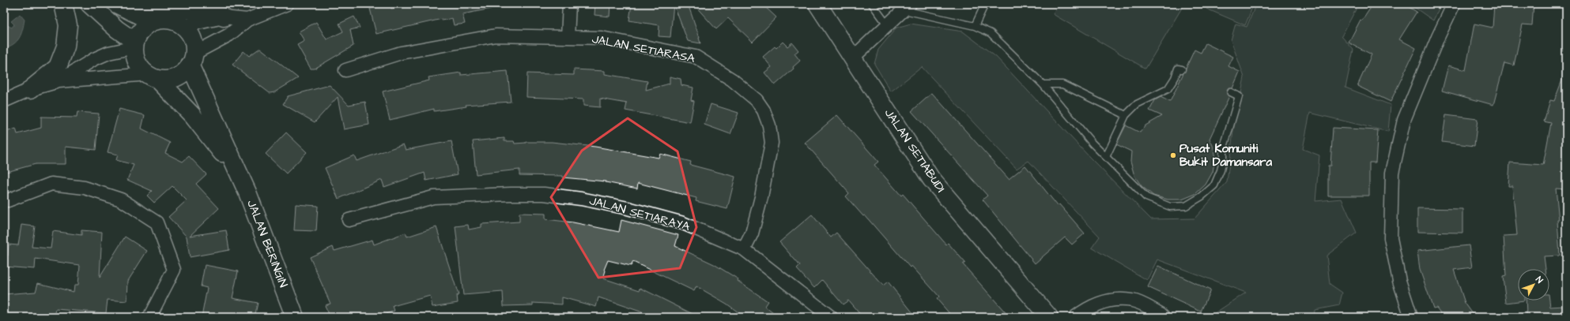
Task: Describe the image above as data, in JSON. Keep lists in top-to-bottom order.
{
  "streets": {
    "street": [
      "JALAN SETIARASA",
      "JALAN SETIABUDI",
      "JALAN SETIARAYA",
      "JALAN BERINGIN"
    ]
  },
  "crossings": [
    ["JALAN SETIARASA", "JALAN SETIARAYA"]
  ],
  "places": ["Pusat Komuniti Bukit Damansara"],
  "north": "top right"
}
